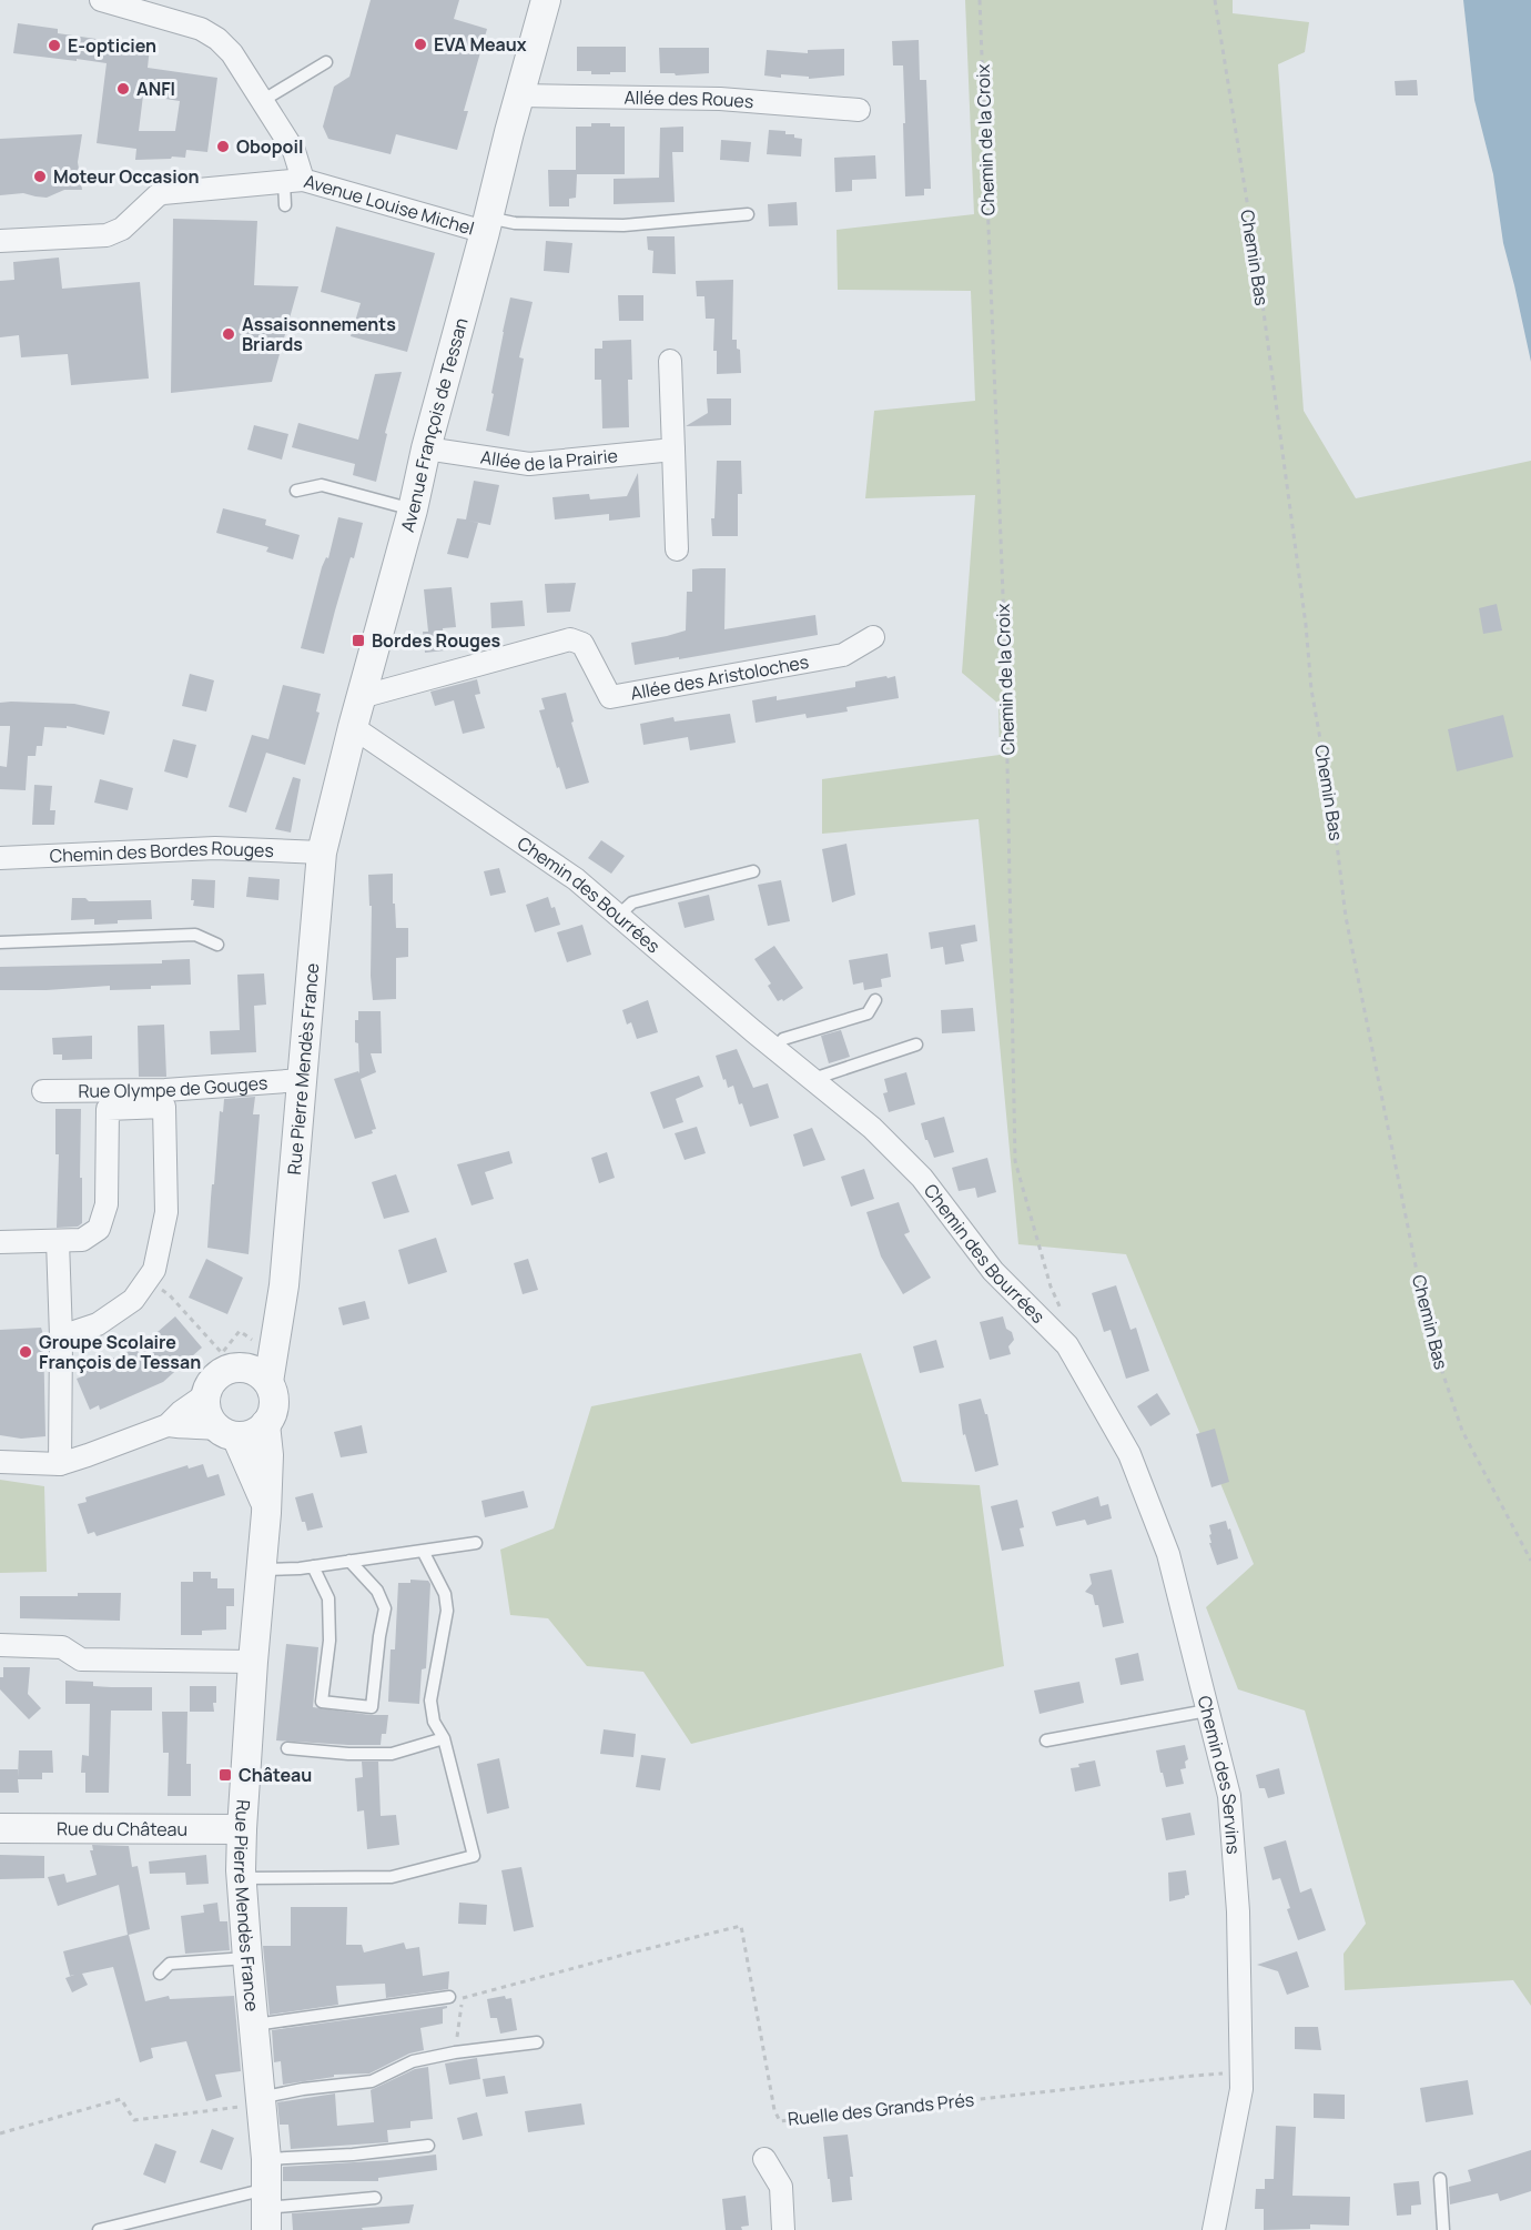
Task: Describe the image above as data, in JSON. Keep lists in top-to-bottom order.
{
  "streets": {
    "street": [
      "Allée des Roues",
      "Avenue Louise Michel",
      "Avenue François de Tessan",
      "Allée de la Prairie",
      "Allée des Aristoloches",
      "Chemin des Bordes Rouges",
      "Chemin des Bourrées",
      "Rue Pierre Mendès France",
      "Rue Olympe de Gouges",
      "Chemin des Servins",
      "Rue du Château"
    ],
    "path": ["Chemin de la Croix", "Chemin Bas", "Ruelle des Grands Prés"]
  },
  "crossings": [
    ["Allée des Roues", "Avenue François de Tessan"],
    ["Chemin de la Croix", "Chemin des Bourrées"],
    ["Chemin de la Croix", "Chemin des Servins"],
    ["Avenue Louise Michel", "Avenue François de Tessan"],
    ["Avenue François de Tessan", "Allée de la Prairie"],
    ["Avenue François de Tessan", "Allée des Aristoloches"],
    ["Avenue François de Tessan", "Chemin des Bordes Rouges"],
    ["Avenue François de Tessan", "Chemin des Bourrées"],
    ["Avenue François de Tessan", "Rue Pierre Mendès France"],
    ["Chemin des Bordes Rouges", "Rue Pierre Mendès France"],
    ["Chemin des Bourrées", "Chemin des Servins"],
    ["Rue Pierre Mendès France", "Rue Olympe de Gouges"],
    ["Rue Pierre Mendès France", "Rue du Château"],
    ["Chemin des Servins", "Ruelle des Grands Prés"]
  ],
  "places": {
    "other": [
      "EVA Meaux",
      "E-opticien",
      "ANFI",
      "Obopoil",
      "Moteur Occasion",
      "Assaisonnements Briards",
      "Groupe Scolaire François de Tessan"
    ],
    "transit": ["Bordes Rouges", "Château"]
  }
}
